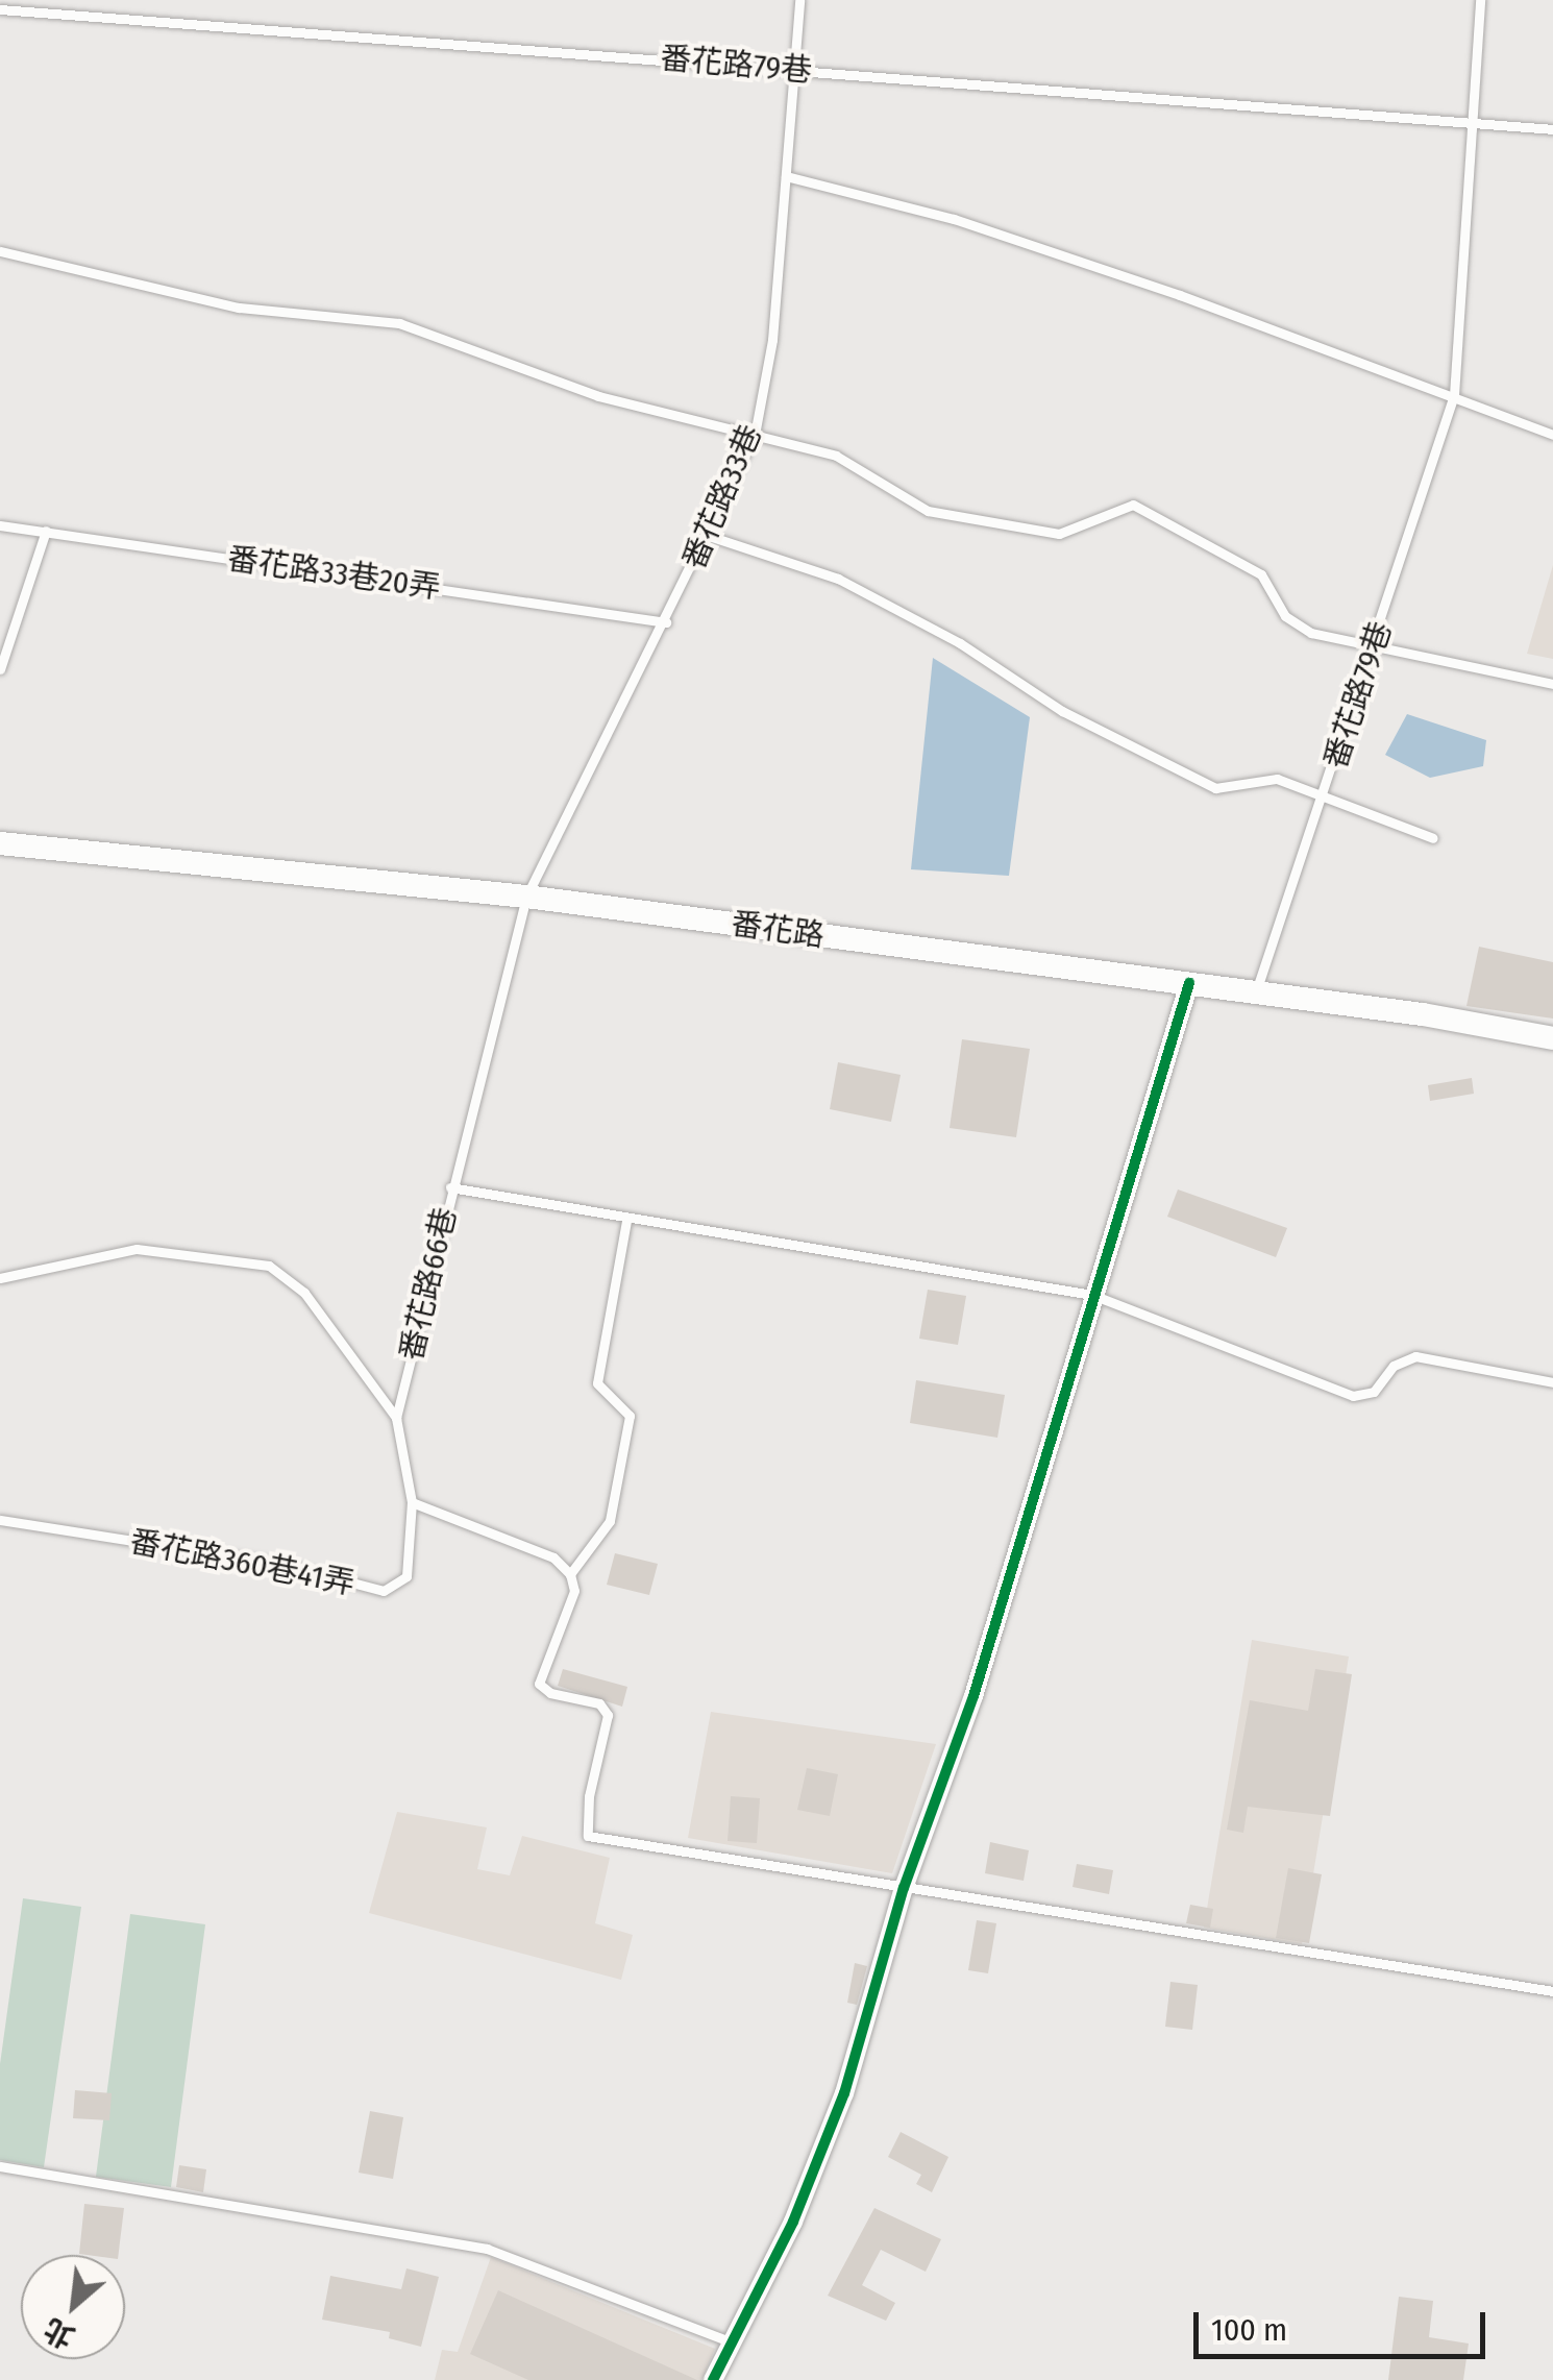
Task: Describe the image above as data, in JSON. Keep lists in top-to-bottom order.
{
  "streets": {
    "main road": ["番花路"],
    "lane": [
      "番花路79巷",
      "番花路33巷",
      "番花路33巷20弄",
      "番花路66巷",
      "番花路360巷41弄"
    ]
  },
  "crossings": [
    ["番花路79巷", "番花路33巷"],
    ["番花路79巷", "番花路"],
    ["番花路33巷", "番花路33巷20弄"],
    ["番花路33巷", "番花路"],
    ["番花路33巷", "番花路66巷"],
    ["番花路", "番花路66巷"],
    ["番花路66巷", "番花路360巷41弄"]
  ],
  "scale_bar": "100 m",
  "north": "bottom left"
}
